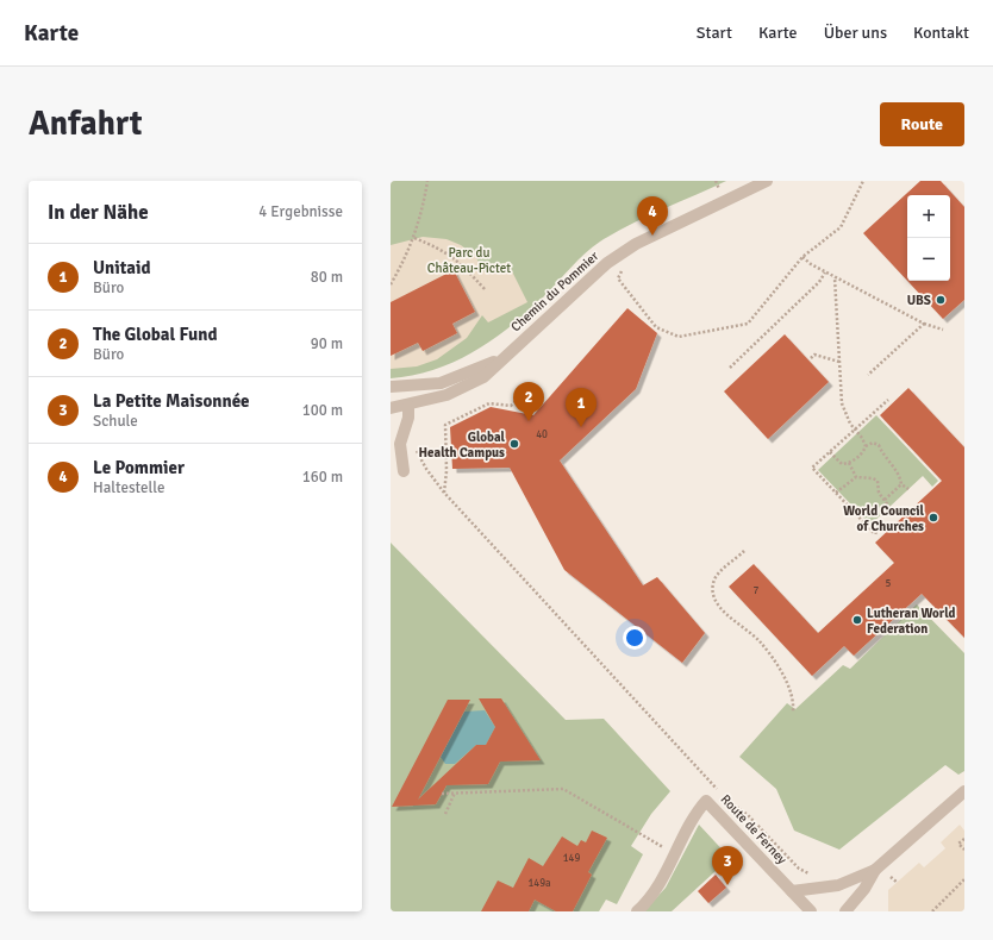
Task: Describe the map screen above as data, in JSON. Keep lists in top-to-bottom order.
{
  "streets": {
    "street": ["Chemin du Pommier", "Route de Ferney"]
  },
  "parks": ["Parc du Château-Pictet"],
  "places": [
    "UBS",
    "Global Health Campus",
    "World Council of Churches",
    "Lutheran World Federation"
  ],
  "house_numbers": [
    "40",
    "5",
    "7",
    "149",
    "149a"
  ],
  "page": {
    "header": "Karte",
    "nav": [
      "Start",
      "Karte",
      "Über uns",
      "Kontakt"
    ],
    "buttons": "Route",
    "title": "Anfahrt",
    "heading": ["In der Nähe", "4 Ergebnisse"],
    "map_buttons": ["+", "−"],
    "pins": [
      "4",
      "2",
      "1",
      "3"
    ],
    "list": [
      {
        "mark": "1",
        "name": "Unitaid",
        "note": "Büro",
        "value": "80 m"
      },
      {
        "mark": "2",
        "name": "The Global Fund",
        "note": "Büro",
        "value": "90 m"
      },
      {
        "mark": "3",
        "name": "La Petite Maisonnée",
        "note": "Schule",
        "value": "100 m"
      },
      {
        "mark": "4",
        "name": "Le Pommier",
        "note": "Haltestelle",
        "value": "160 m"
      }
    ]
  }
}
